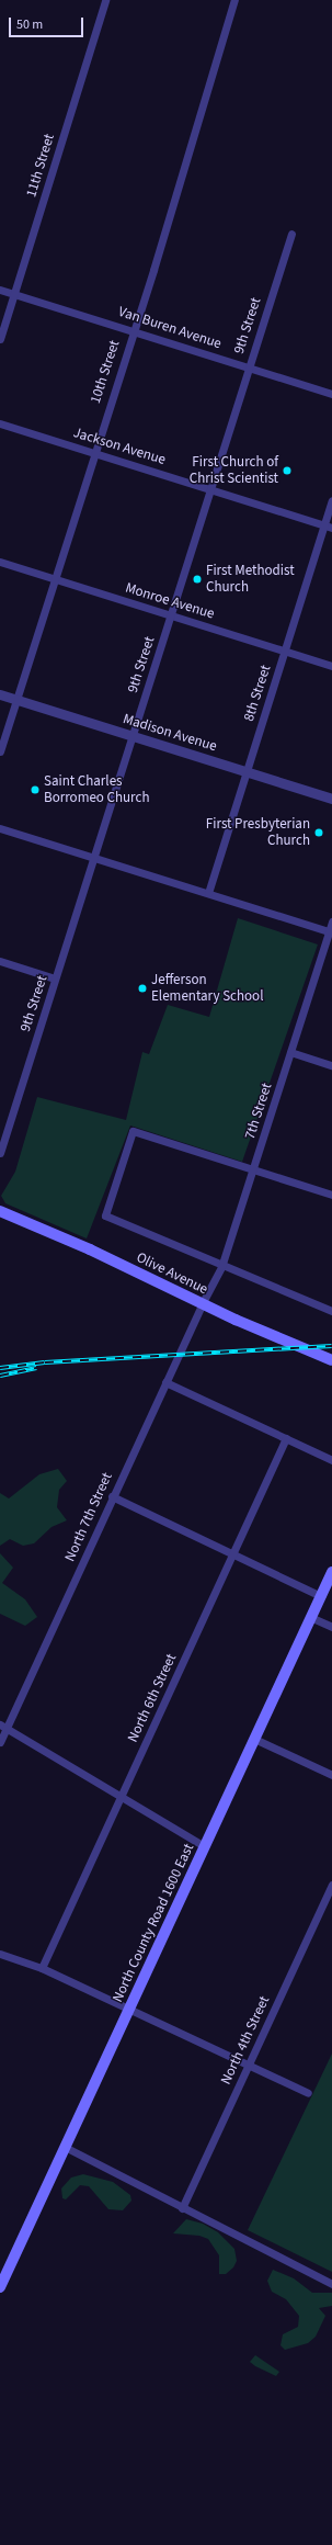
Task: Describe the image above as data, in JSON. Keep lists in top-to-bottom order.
{
  "streets": {
    "main road": ["Olive Avenue", "North County Road 1600 East"],
    "street": [
      "11th Street",
      "9th Street",
      "Van Buren Avenue",
      "10th Street",
      "Jackson Avenue",
      "Monroe Avenue",
      "8th Street",
      "Madison Avenue",
      "7th Street",
      "North 7th Street",
      "North 6th Street",
      "North 4th Street"
    ]
  },
  "crossings": [
    ["11th Street", "Van Buren Avenue"],
    ["9th Street", "Van Buren Avenue"],
    ["9th Street", "Jackson Avenue"],
    ["9th Street", "Monroe Avenue"],
    ["9th Street", "Madison Avenue"],
    ["Van Buren Avenue", "10th Street"],
    ["10th Street", "Jackson Avenue"],
    ["10th Street", "Monroe Avenue"],
    ["10th Street", "Madison Avenue"],
    ["Jackson Avenue", "8th Street"],
    ["Monroe Avenue", "8th Street"],
    ["8th Street", "Madison Avenue"],
    ["7th Street", "Olive Avenue"],
    ["7th Street", "North 7th Street"],
    ["Olive Avenue", "North 7th Street"]
  ],
  "places": [
    "First Church of Christ Scientist",
    "First Methodist Church",
    "Saint Charles Borromeo Church",
    "First Presbyterian Church",
    "Jefferson Elementary School"
  ],
  "scale_bar": "50 m"
}
